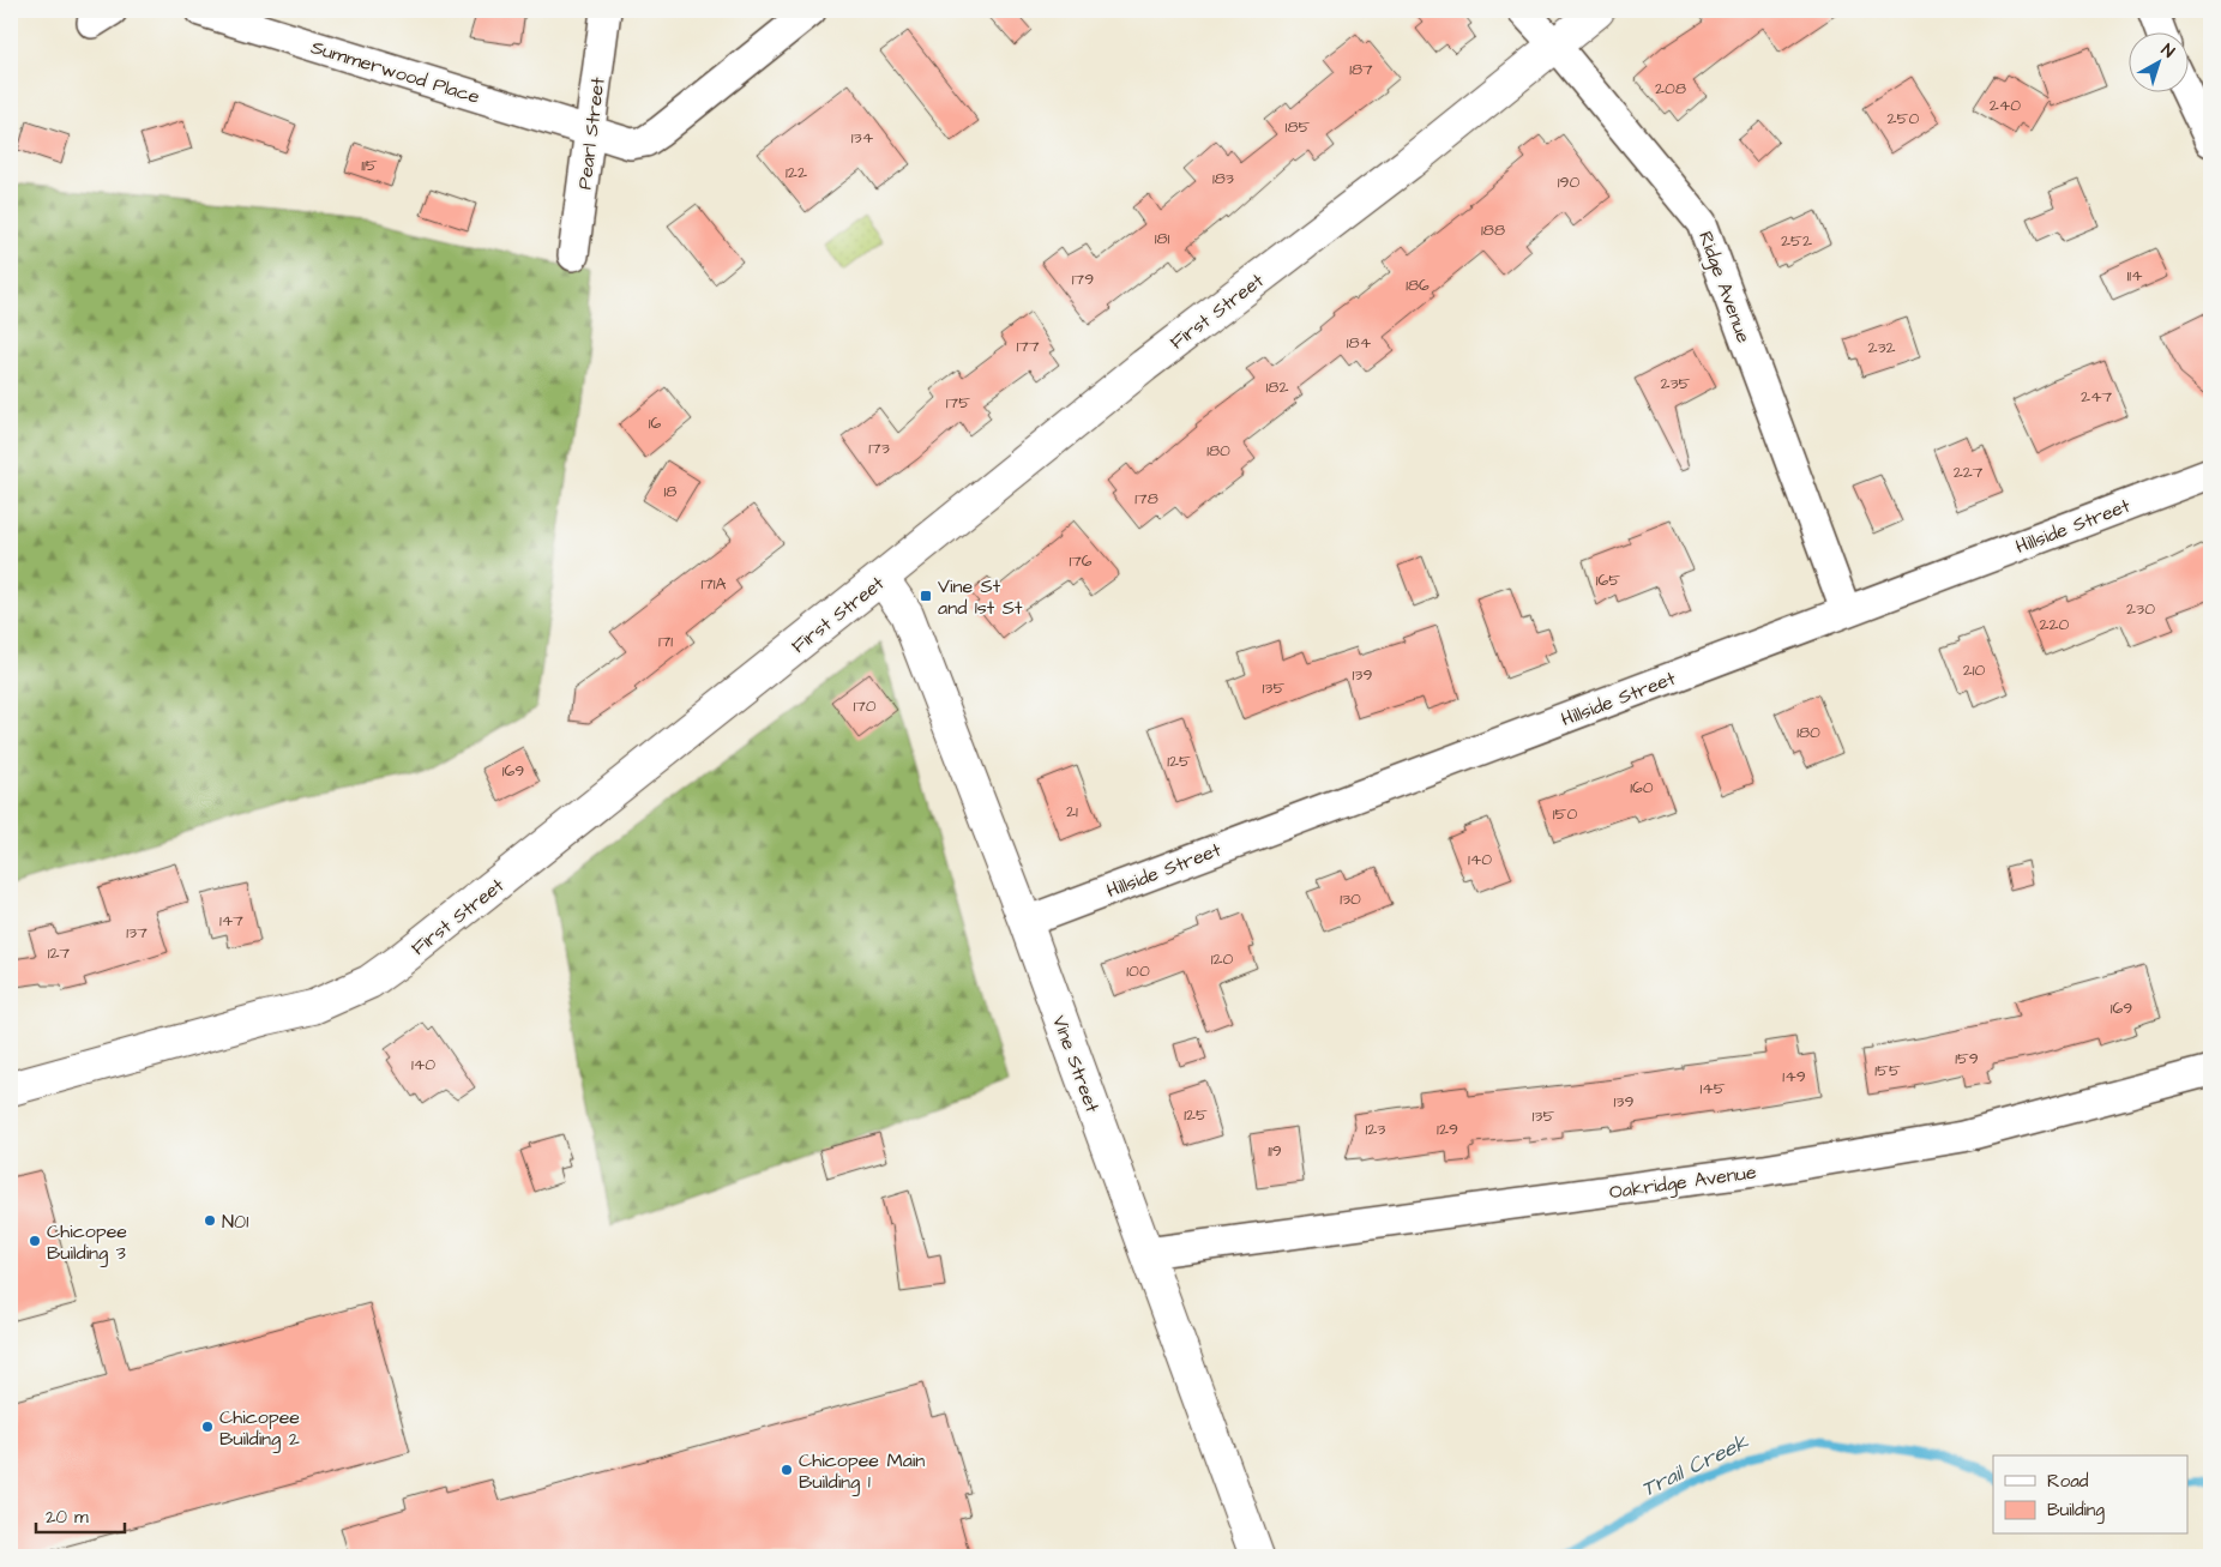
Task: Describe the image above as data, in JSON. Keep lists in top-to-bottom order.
{
  "streets": {
    "street": [
      "Summerwood Place",
      "Pearl Street",
      "Ridge Avenue",
      "First Street",
      "Hillside Street",
      "Vine Street",
      "Oakridge Avenue"
    ]
  },
  "crossings": [
    ["Summerwood Place", "Pearl Street"],
    ["Ridge Avenue", "First Street"],
    ["Ridge Avenue", "Hillside Street"],
    ["First Street", "Vine Street"],
    ["Hillside Street", "Vine Street"],
    ["Vine Street", "Oakridge Avenue"]
  ],
  "water": ["Trail Creek"],
  "places": {
    "transit": ["Vine St and 1st St"],
    "other": [
      "N01",
      "Chicopee Building 3",
      "Chicopee Building 2",
      "Chicopee Main Building 1"
    ]
  },
  "house_numbers": [
    "187",
    "208",
    "240",
    "250",
    "185",
    "134",
    "115",
    "122",
    "183",
    "190",
    "188",
    "181",
    "252",
    "114",
    "179",
    "186",
    "184",
    "177",
    "232",
    "235",
    "182",
    "247",
    "175",
    "16",
    "173",
    "180",
    "227",
    "18",
    "178",
    "176",
    "165",
    "171A",
    "230",
    "220",
    "171",
    "210",
    "139",
    "135",
    "170",
    "180",
    "125",
    "169",
    "160",
    "21",
    "150",
    "140",
    "130",
    "147",
    "137",
    "127",
    "120",
    "100",
    "169",
    "159",
    "140",
    "155",
    "149",
    "145",
    "139",
    "125",
    "135",
    "123",
    "129",
    "119"
  ],
  "legend": ["Road", "Building"],
  "scale_bar": "20 m",
  "north": "top right"
}
